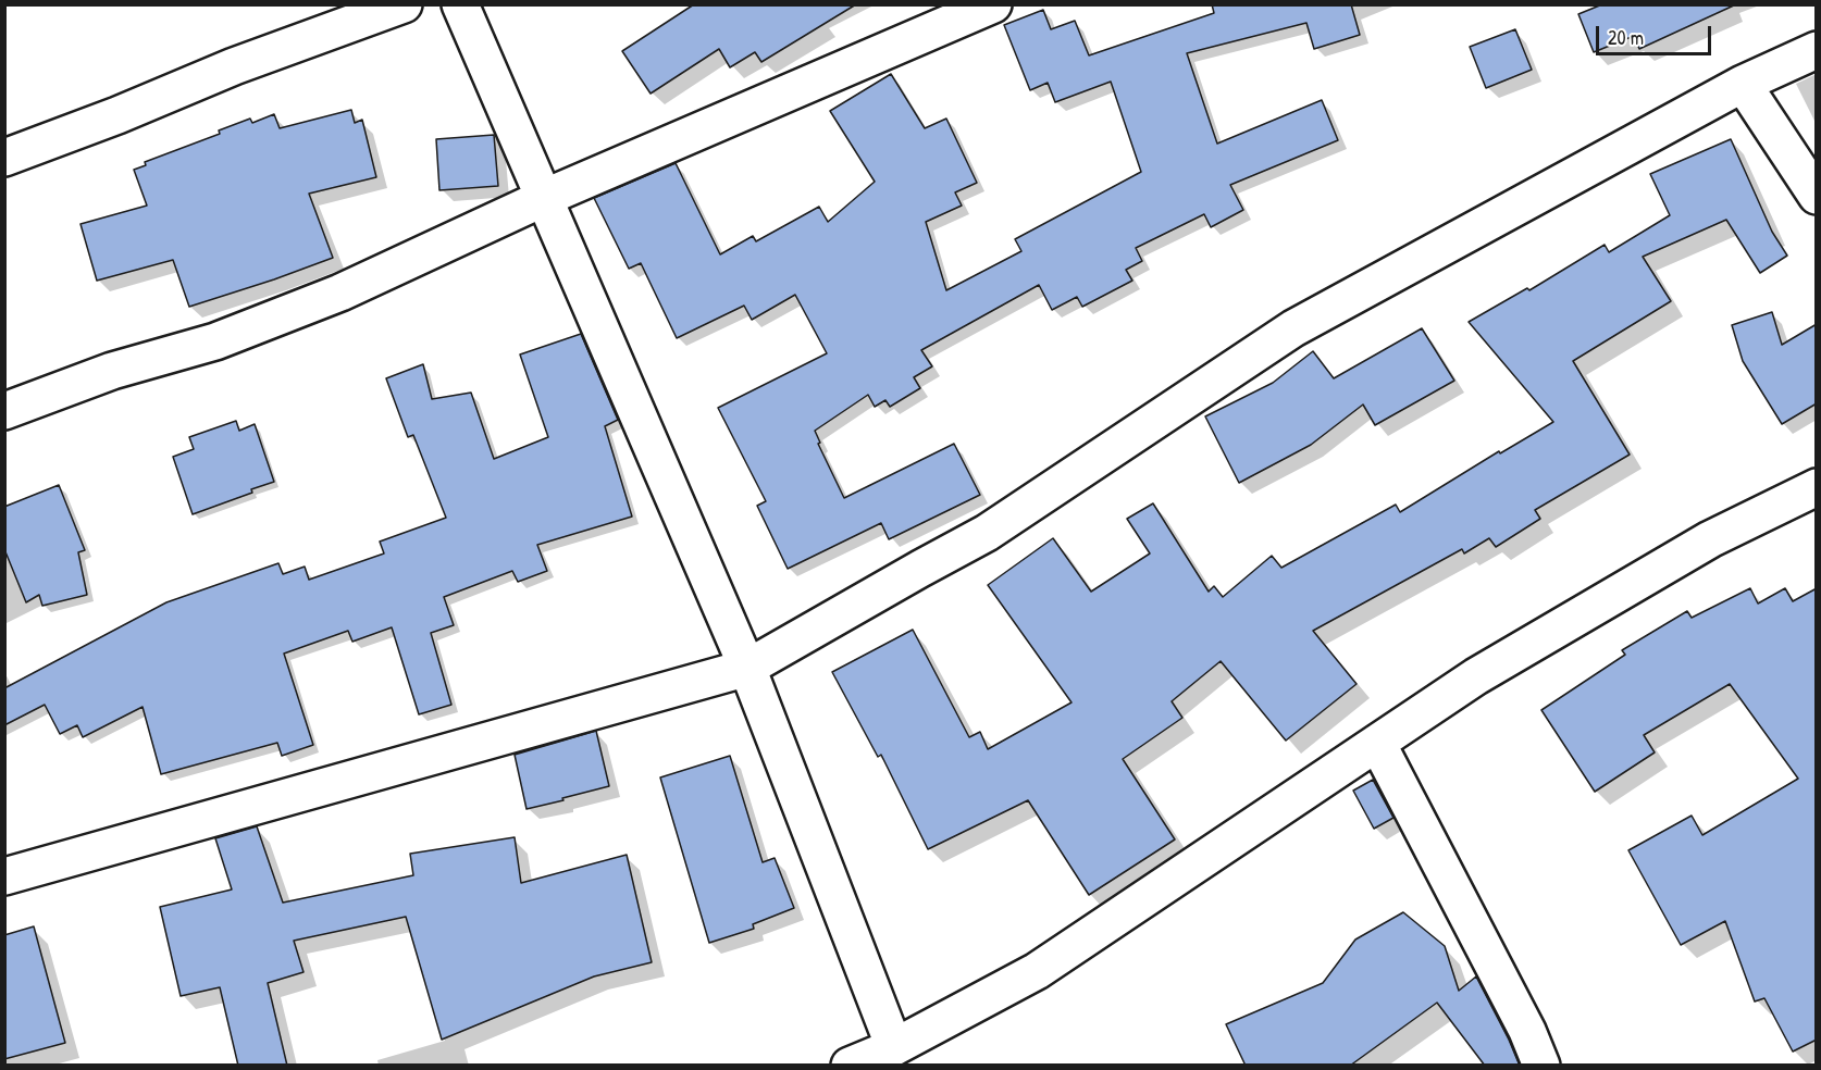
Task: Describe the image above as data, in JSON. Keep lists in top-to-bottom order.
{
  "scale_bar": "20 m"
}
